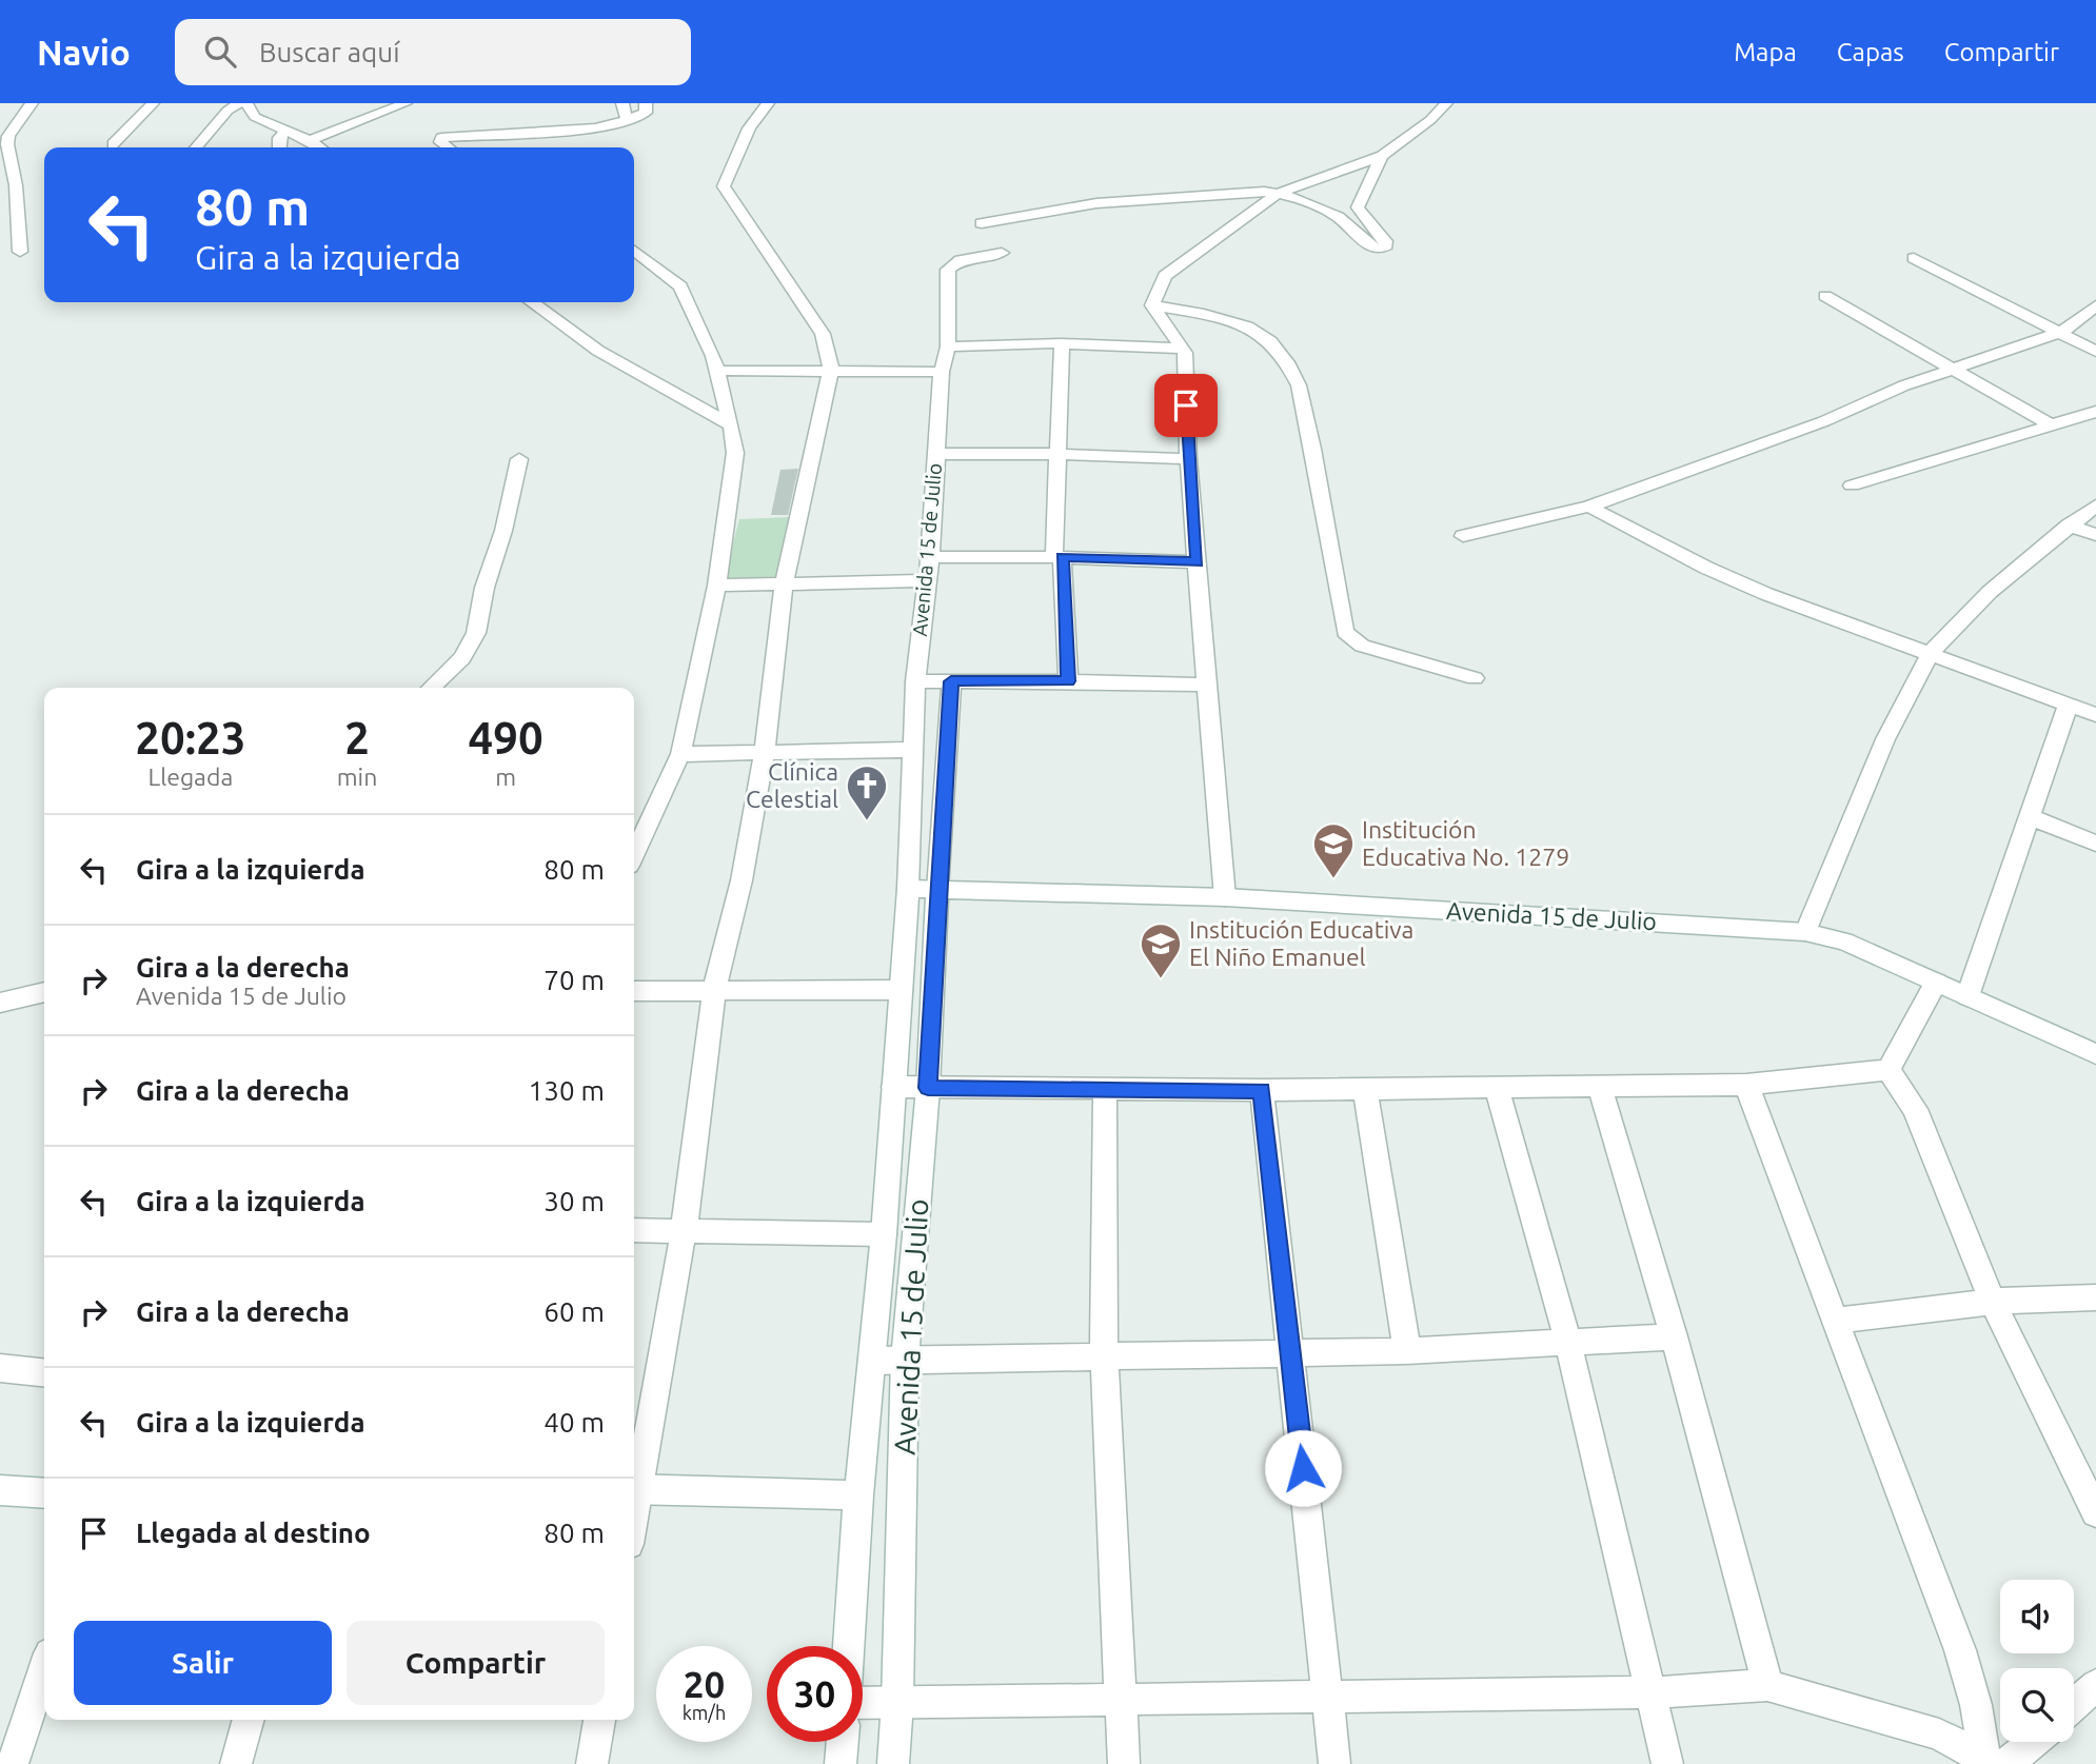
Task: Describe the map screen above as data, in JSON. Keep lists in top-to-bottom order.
{
  "streets": {
    "street": ["Avenida 15 de Julio"]
  },
  "places": {
    "church": ["Clínica Celestial"],
    "school or university": ["Institución Educativa No. 1279", "Institución Educativa El Niño Emanuel"]
  },
  "page": {
    "header": "Navio",
    "search": "Buscar aquí",
    "nav": ["Mapa", "Capas", "Compartir"],
    "turn": ["80 m", "Gira a la izquierda"],
    "eta": [
      "20:23",
      "Llegada",
      "2",
      "min",
      "490",
      "m"
    ],
    "list": [
      {
        "name": "Gira a la izquierda",
        "value": "80 m"
      },
      {
        "name": "Gira a la derecha",
        "note": "Avenida 15 de Julio",
        "value": "70 m"
      },
      {
        "name": "Gira a la derecha",
        "value": "130 m"
      },
      {
        "name": "Gira a la izquierda",
        "value": "30 m"
      },
      {
        "name": "Gira a la derecha",
        "value": "60 m"
      },
      {
        "name": "Gira a la izquierda",
        "value": "40 m"
      },
      {
        "name": "Llegada al destino",
        "value": "80 m"
      }
    ],
    "buttons": ["Salir", "Compartir"],
    "speed": "20 km/h",
    "limit": "30"
  }
}
